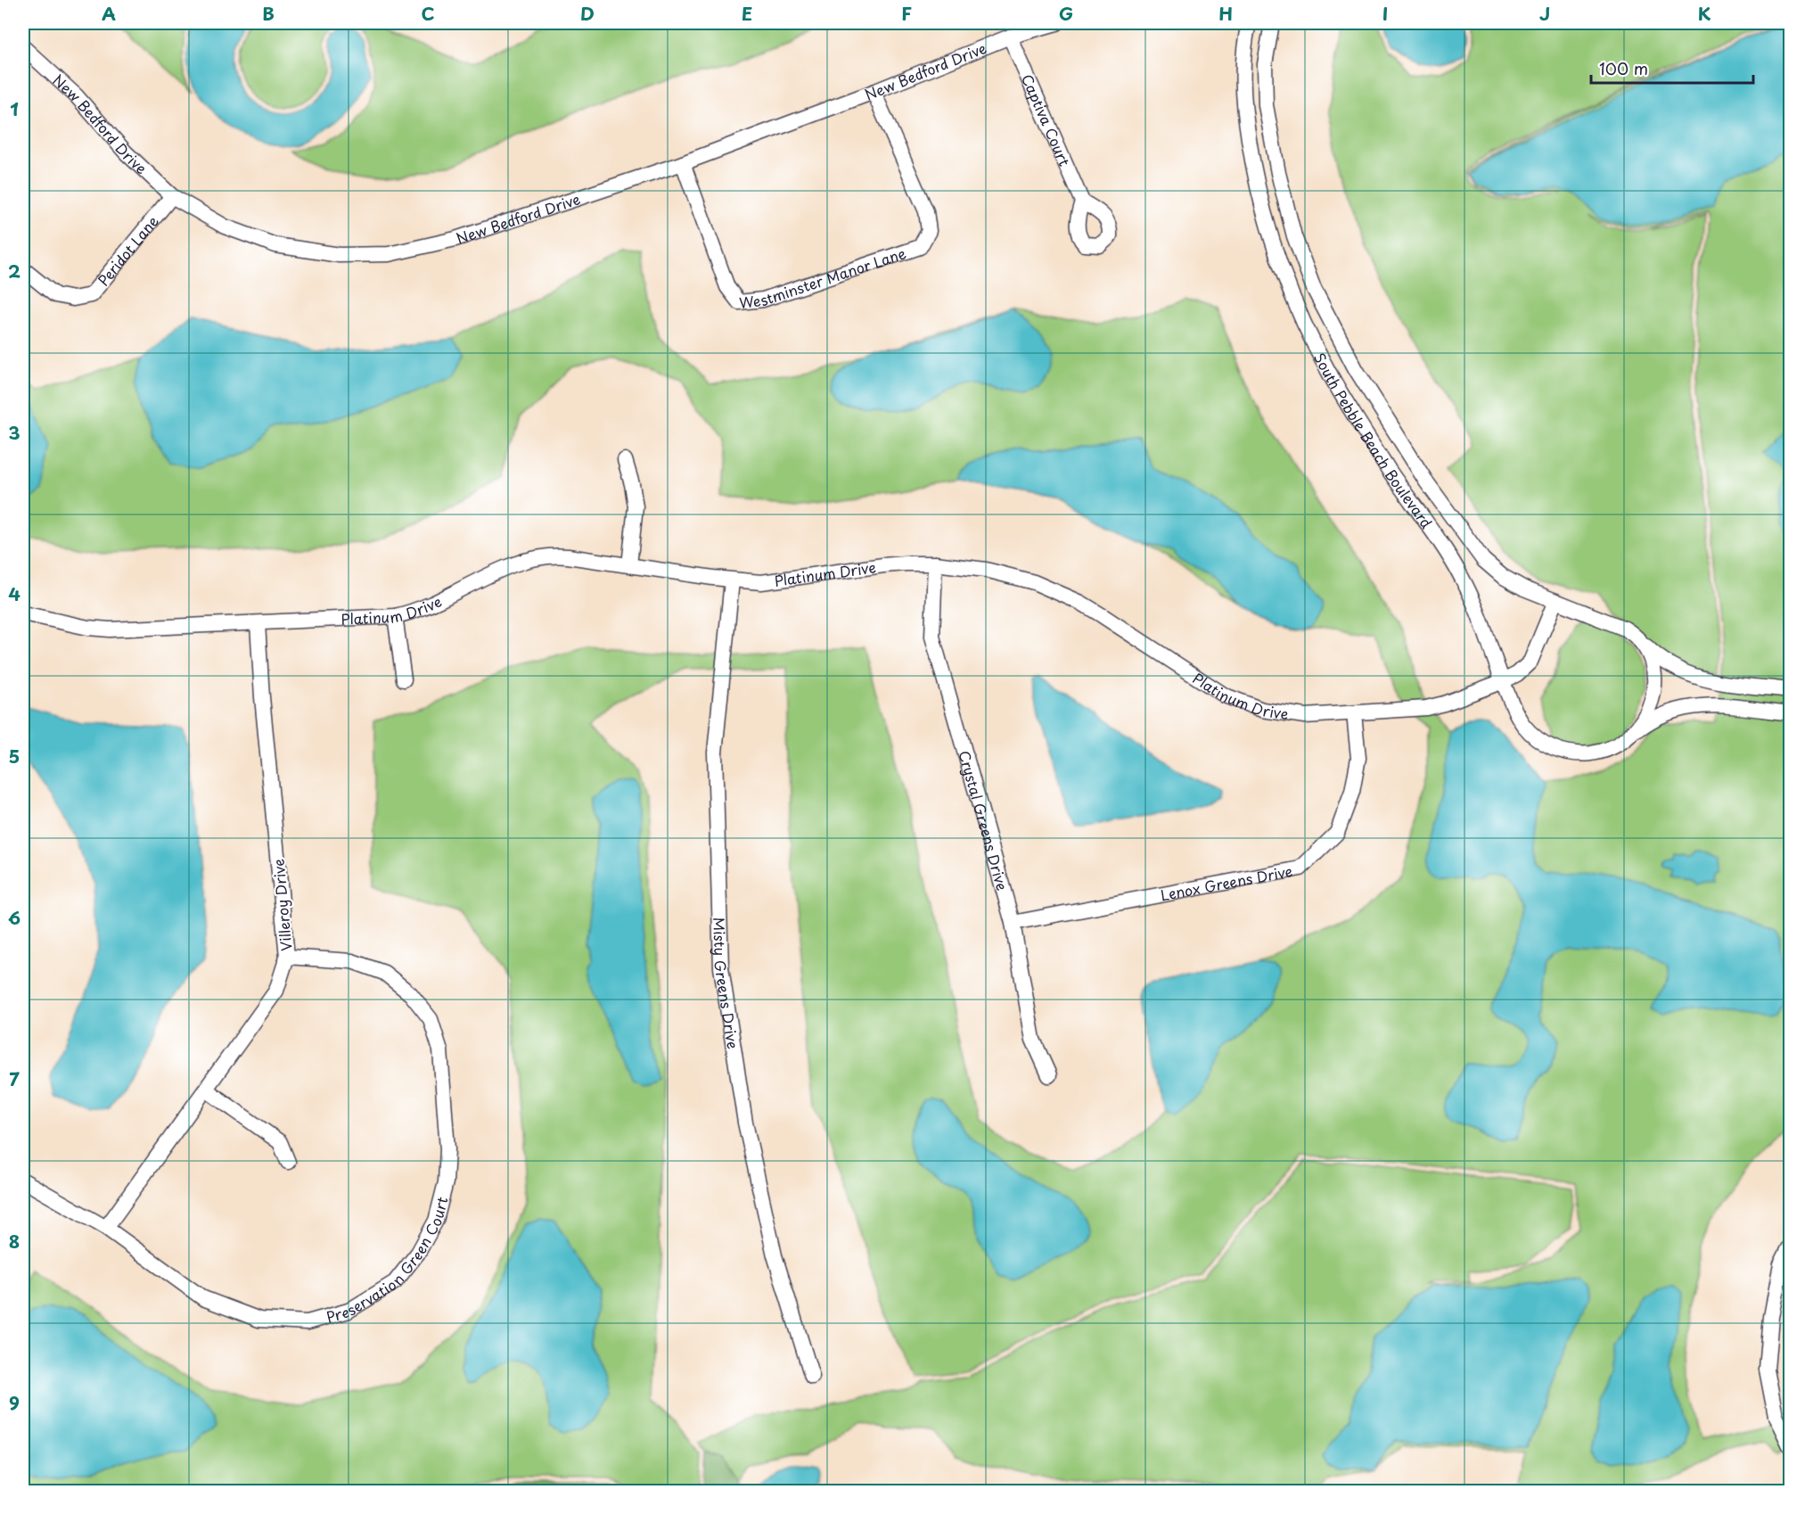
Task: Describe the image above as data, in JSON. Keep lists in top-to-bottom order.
{
  "streets": {
    "street": [
      "New Bedford Drive",
      "Captiva Court",
      "Peridot Lane",
      "Westminster Manor Lane",
      "South Pebble Beach Boulevard",
      "Platinum Drive",
      "Crystal Greens Drive",
      "Lenox Greens Drive",
      "Villeroy Drive",
      "Misty Greens Drive",
      "Preservation Green Court"
    ]
  },
  "crossings": [
    ["New Bedford Drive", "Captiva Court"],
    ["New Bedford Drive", "Peridot Lane"],
    ["New Bedford Drive", "Westminster Manor Lane"],
    ["South Pebble Beach Boulevard", "Platinum Drive"],
    ["Platinum Drive", "Crystal Greens Drive"],
    ["Platinum Drive", "Lenox Greens Drive"],
    ["Platinum Drive", "Villeroy Drive"],
    ["Platinum Drive", "Misty Greens Drive"],
    ["Crystal Greens Drive", "Lenox Greens Drive"],
    ["Villeroy Drive", "Preservation Green Court"]
  ],
  "scale_bar": "100 m",
  "grid": {
    "columns": [
      "A",
      "B",
      "C",
      "D",
      "E",
      "F",
      "G",
      "H",
      "I",
      "J",
      "K"
    ],
    "rows": [
      "1",
      "2",
      "3",
      "4",
      "5",
      "6",
      "7",
      "8",
      "9"
    ]
  }
}
